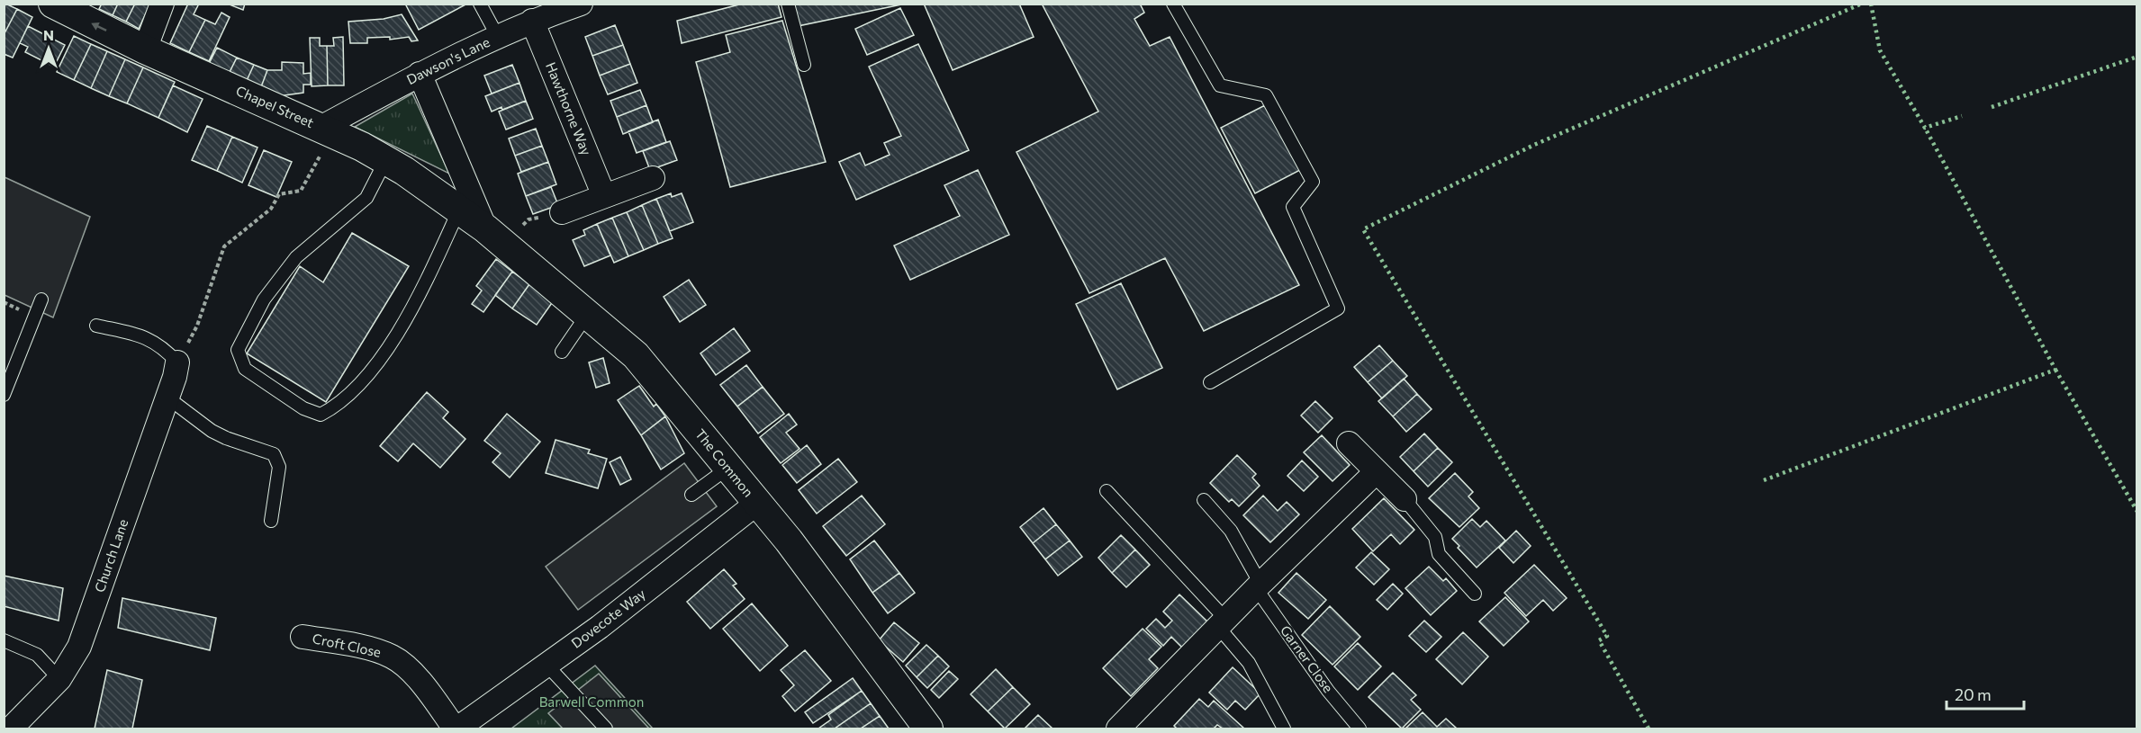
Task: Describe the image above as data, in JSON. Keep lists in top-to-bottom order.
{
  "streets": {
    "street": [
      "Dawson's Lane",
      "Chapel Street",
      "Hawthorne Way",
      "The Common",
      "Church Lane",
      "Dovecote Way",
      "Croft Close"
    ],
    "lane": ["Garner Close"]
  },
  "crossings": [
    ["Dawson's Lane", "Chapel Street"],
    ["Dawson's Lane", "Hawthorne Way"],
    ["Chapel Street", "The Common"],
    ["The Common", "Dovecote Way"],
    ["Dovecote Way", "Croft Close"]
  ],
  "parks": ["Barwell Common"],
  "scale_bar": "20 m",
  "north": "top"
}
